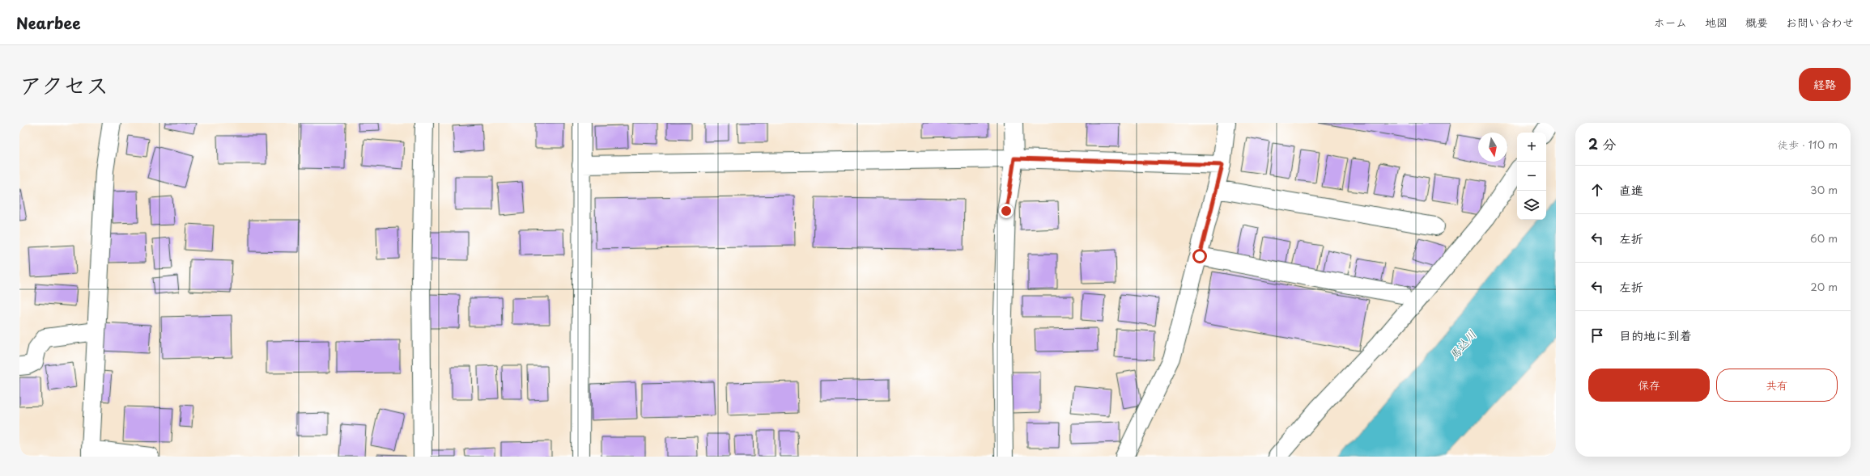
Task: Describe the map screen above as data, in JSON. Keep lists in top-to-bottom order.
{
  "water": ["馬込川"],
  "north": "bottom",
  "page": {
    "header": "Nearbee",
    "nav": [
      "ホーム",
      "地図",
      "概要",
      "お問い合わせ"
    ],
    "title": "アクセス",
    "buttons": [
      "経路",
      ["保存", "共有"]
    ],
    "heading": ["2 分", "徒歩 · 110 m"],
    "map_buttons": ["+", "−"],
    "list": [
      ["直進", "30 m"],
      ["左折", "60 m"],
      ["左折", "20 m"],
      "目的地に到着"
    ]
  }
}
